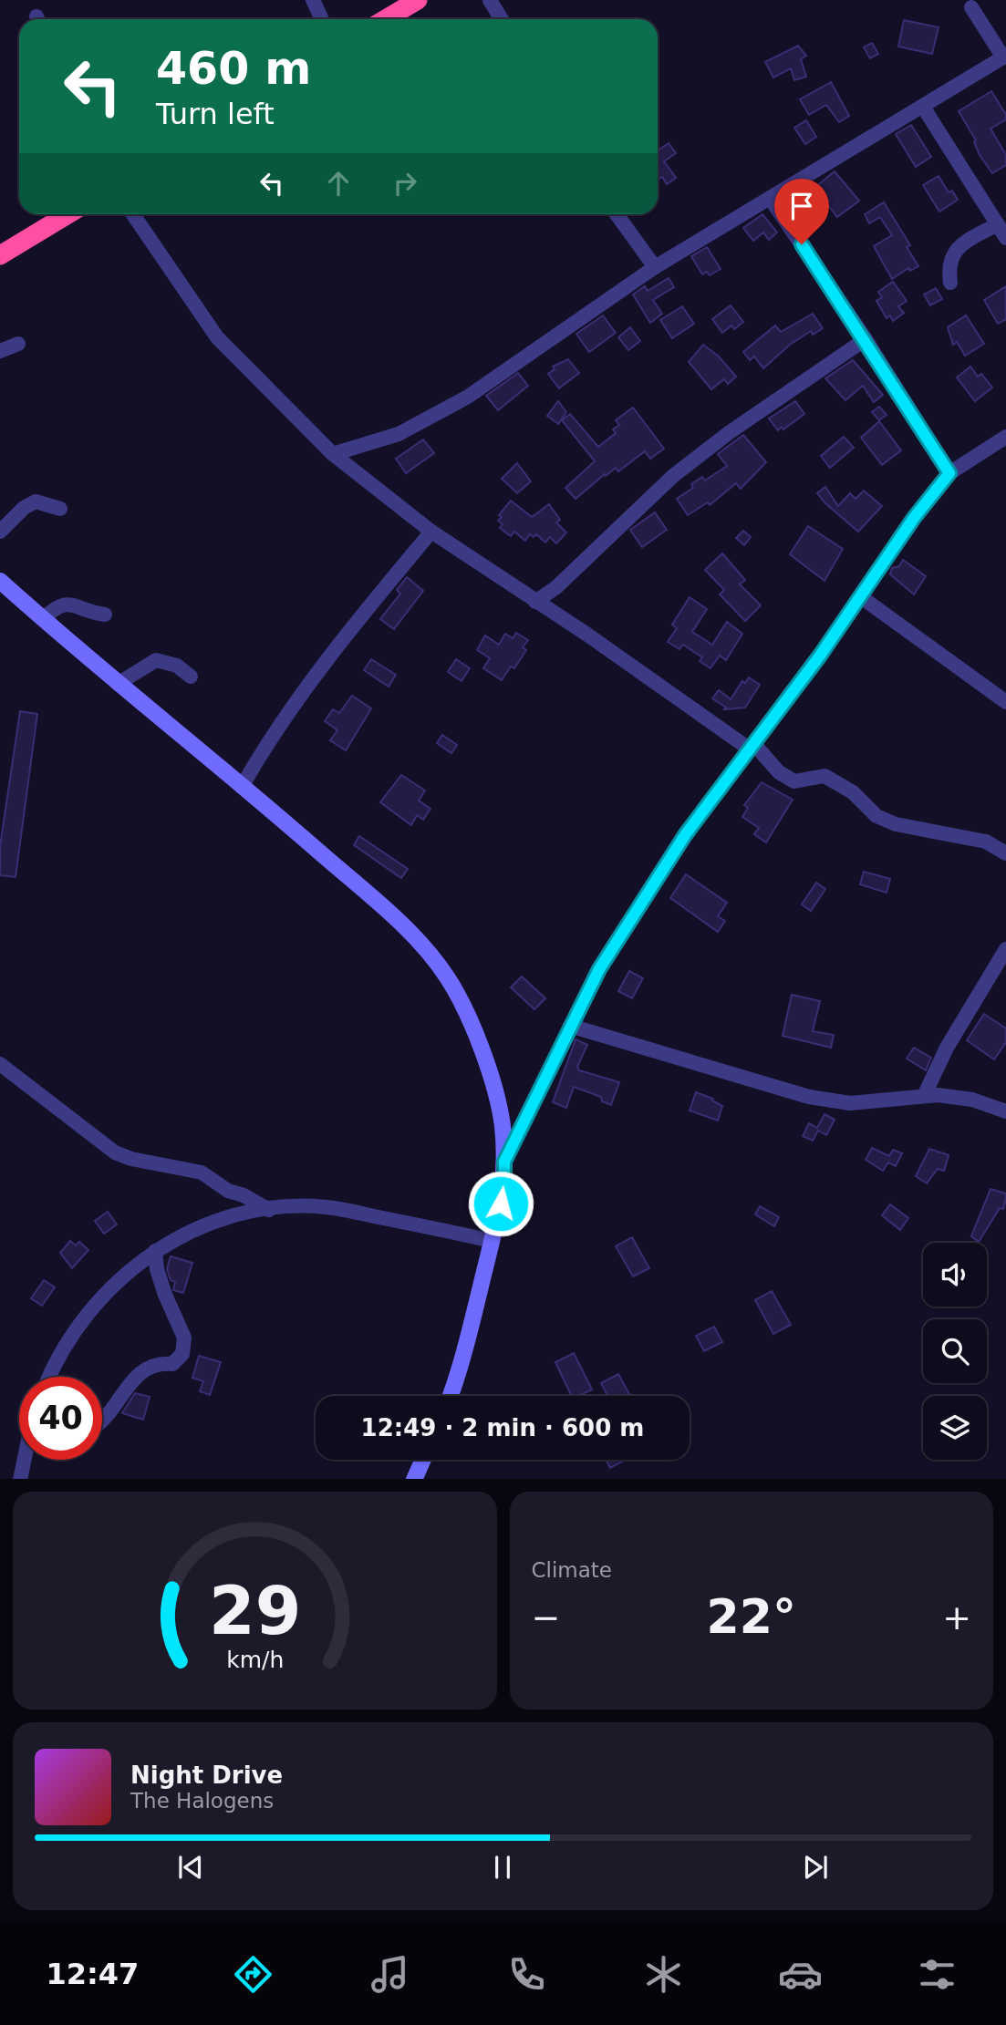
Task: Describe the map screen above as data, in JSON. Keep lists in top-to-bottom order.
{
  "page": {
    "turn": ["460 m", "Turn left"],
    "limit": "40",
    "trip": "12:49 · 2 min · 600 m",
    "tile": "Climate",
    "heat": ["−", "22°", "+"],
    "song": ["Night Drive", "The Halogens"],
    "tabs": "12:47",
    "gauge": ["29", "km/h"]
  }
}
